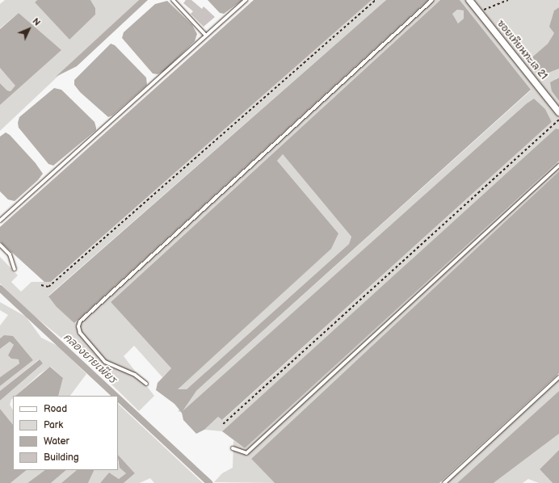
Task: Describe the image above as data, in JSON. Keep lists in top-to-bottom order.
{
  "streets": {
    "street": ["ซอยเทียนทะเล 21"]
  },
  "water": ["คลองยายเพียร"],
  "legend": [
    "Road",
    "Park",
    "Water",
    "Building"
  ],
  "north": "top right"
}
